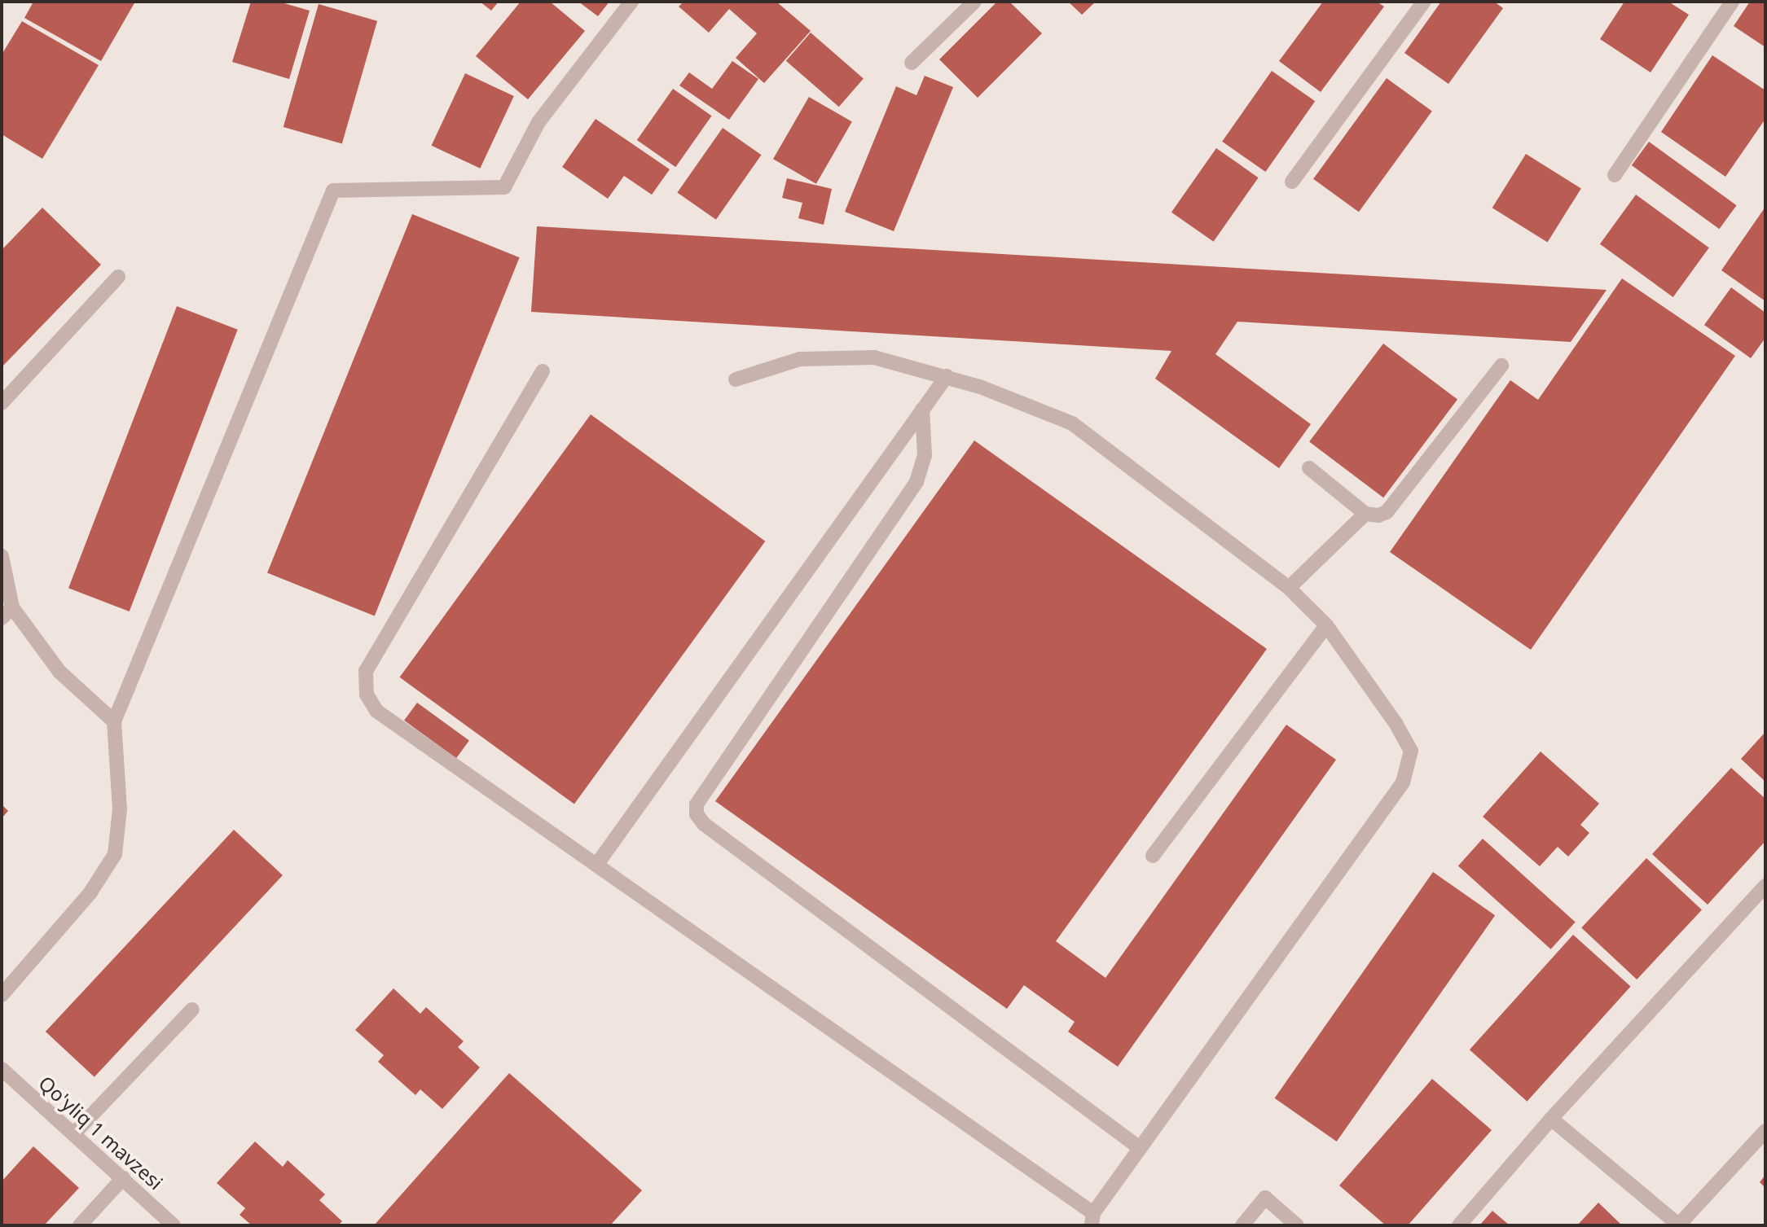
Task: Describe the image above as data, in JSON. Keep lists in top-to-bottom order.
{
  "streets": {
    "street": ["Qo'yliq 1 mavzesi"]
  }
}
